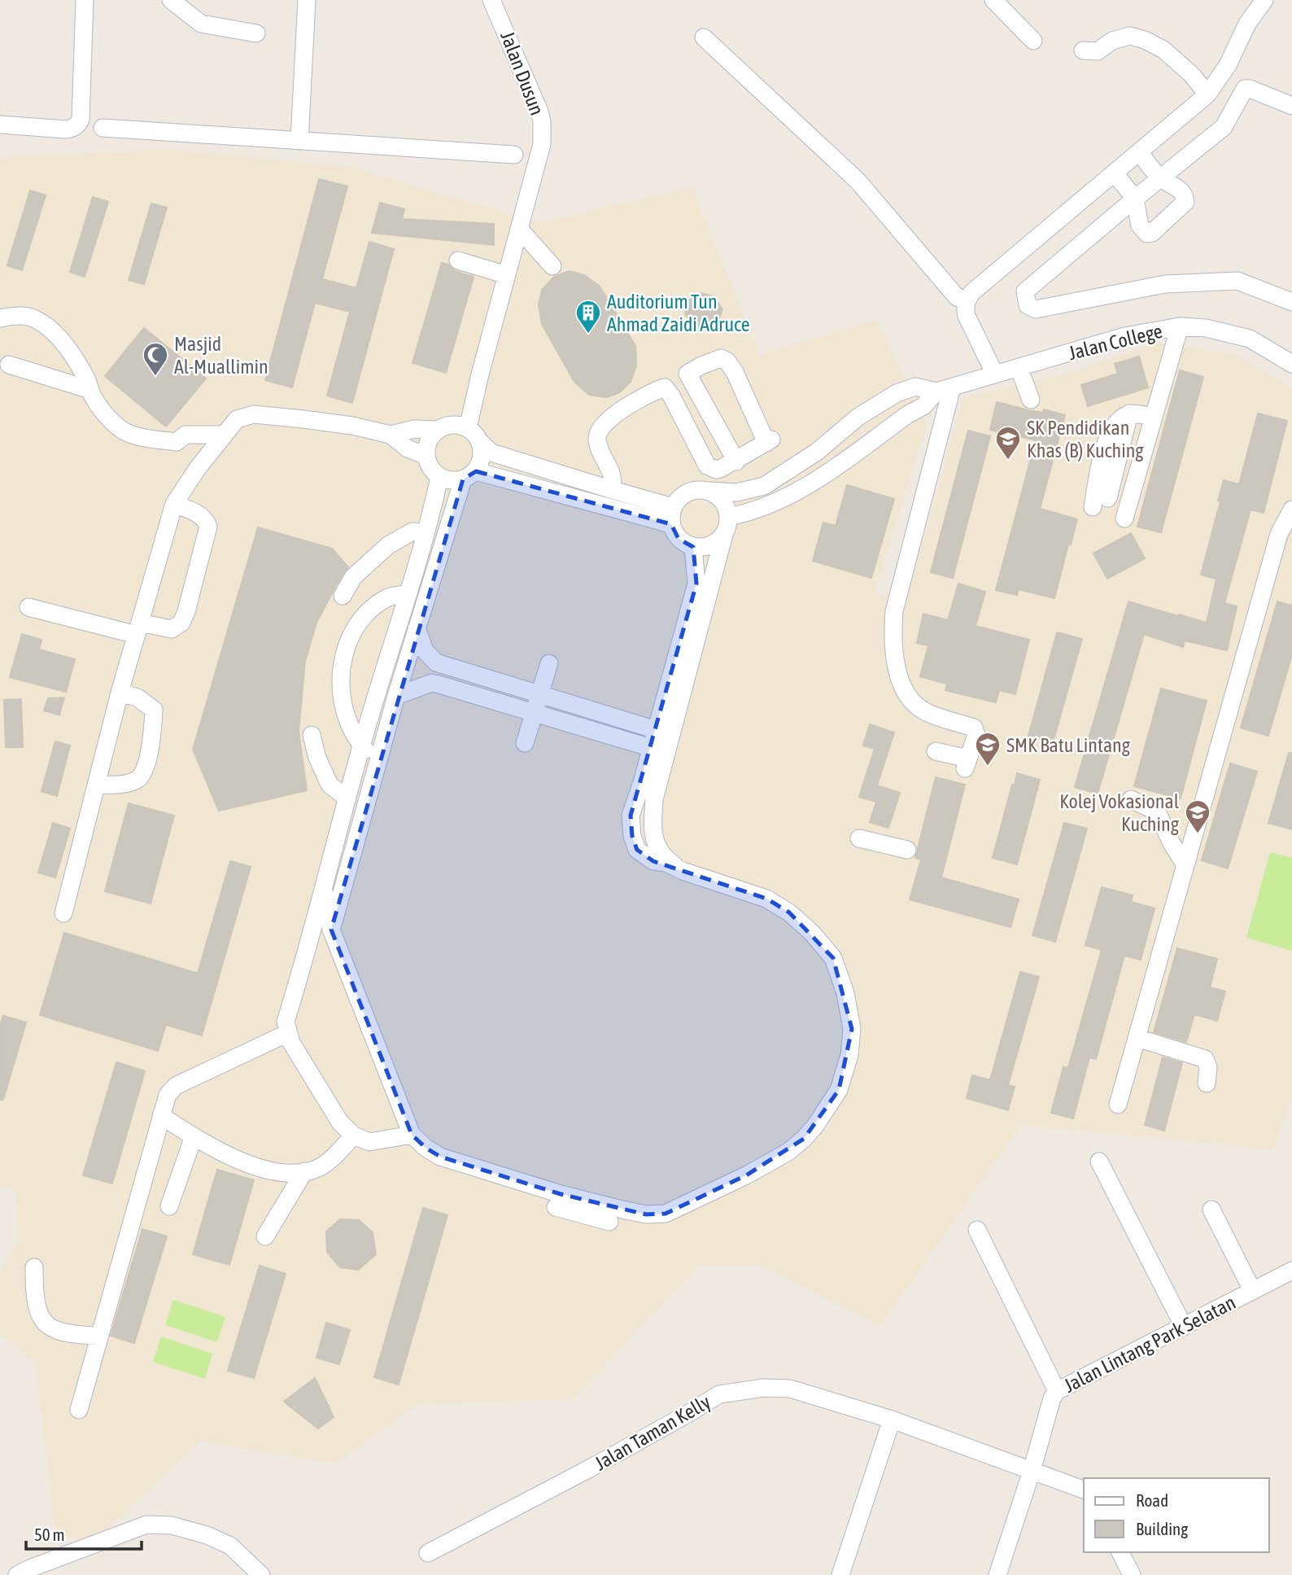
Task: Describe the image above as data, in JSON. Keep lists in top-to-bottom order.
{
  "streets": {
    "street": [
      "Jalan Dusun",
      "Jalan College",
      "Jalan Lintang Park Selatan",
      "Jalan Taman Kelly"
    ]
  },
  "crossings": [
    ["Jalan Lintang Park Selatan", "Jalan Taman Kelly"]
  ],
  "places": {
    "building": ["Auditorium Tun Ahmad Zaidi Adruce"],
    "mosque": ["Masjid Al-Muallimin"],
    "school or university": ["SK Pendidikan Khas (B) Kuching", "SMK Batu Lintang", "Kolej Vokasional Kuching"]
  },
  "legend": ["Road", "Building"],
  "scale_bar": "50 m"
}
